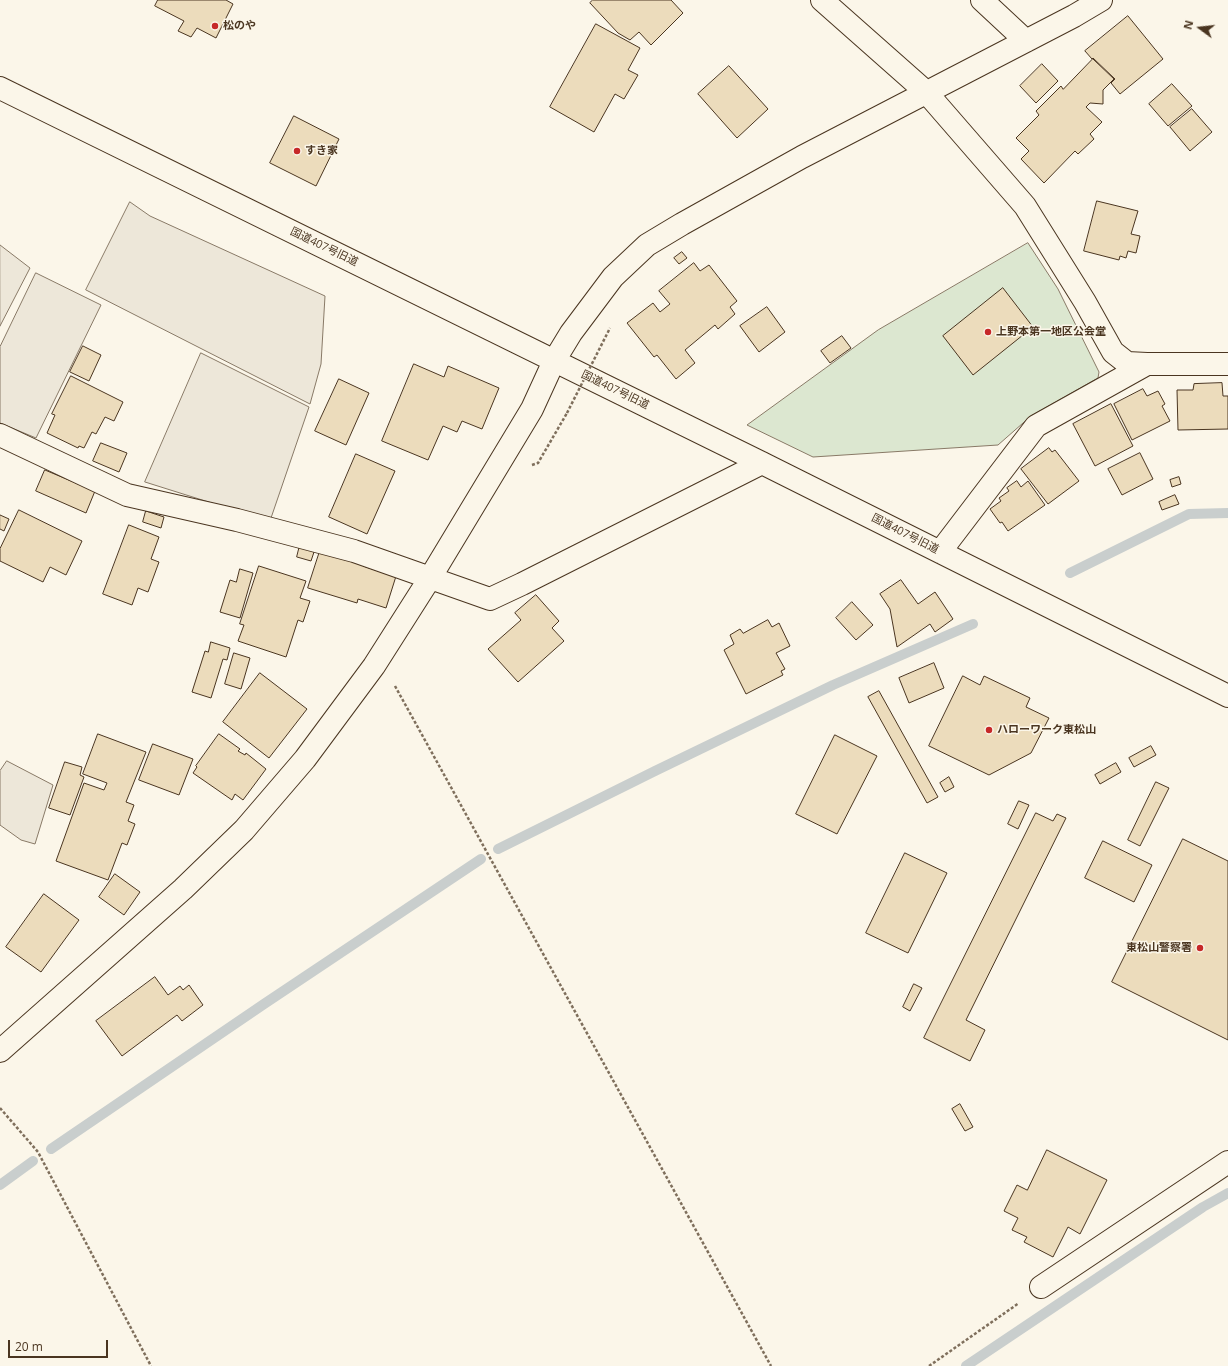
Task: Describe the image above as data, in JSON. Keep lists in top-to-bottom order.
{
  "streets": {
    "street": ["国道407号旧道"]
  },
  "places": [
    "松のや",
    "すき家",
    "上野本第一地区公会堂",
    "ハローワーク東松山",
    "東松山警察署"
  ],
  "scale_bar": "20 m",
  "north": "left"
}
